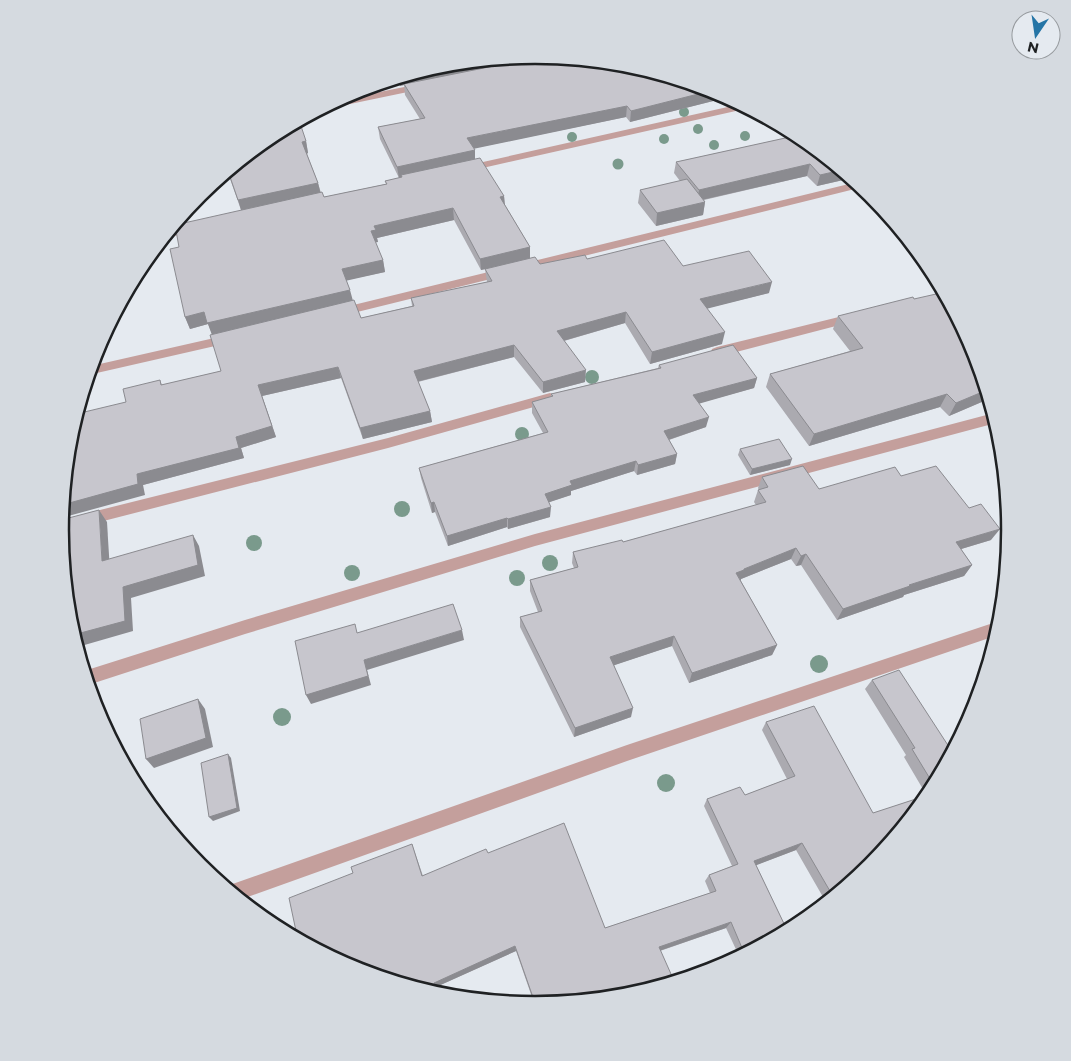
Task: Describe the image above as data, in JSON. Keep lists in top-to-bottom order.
{
  "north": "bottom"
}
